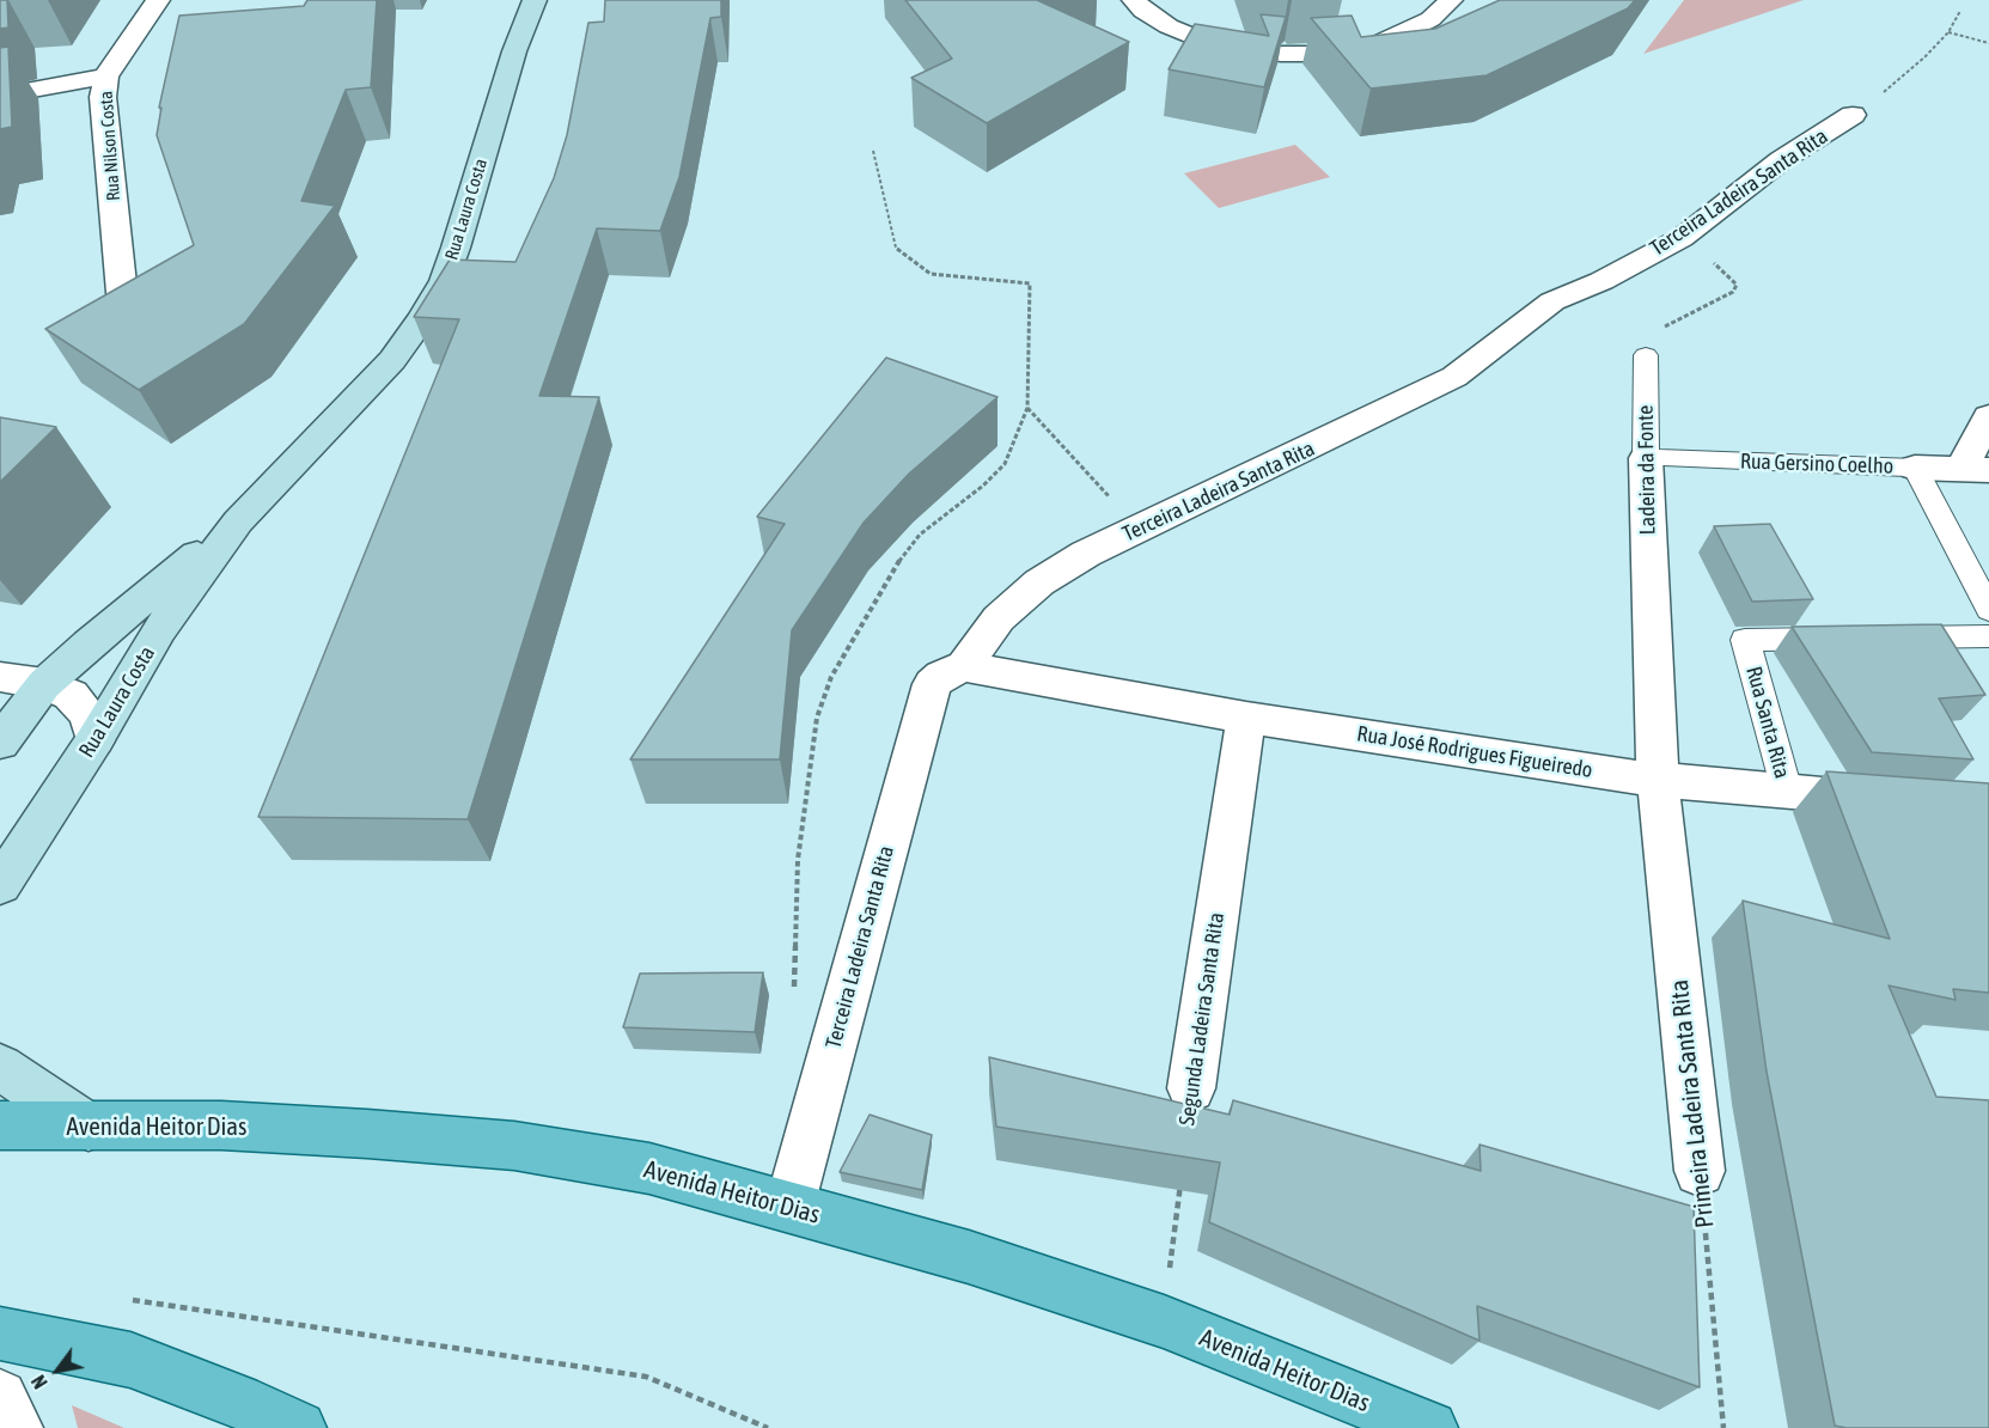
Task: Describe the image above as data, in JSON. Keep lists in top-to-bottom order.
{
  "streets": {
    "main road": ["Avenida Heitor Dias"],
    "street": [
      "Rua Nilson Costa",
      "Terceira Ladeira Santa Rita",
      "Rua Laura Costa",
      "Rua Gersino Coelho",
      "Ladeira da Fonte",
      "Rua José Rodrigues Figueiredo",
      "Segunda Ladeira Santa Rita",
      "Primeira Ladeira Santa Rita"
    ],
    "lane": ["Rua Santa Rita"]
  },
  "crossings": [
    ["Terceira Ladeira Santa Rita", "Rua José Rodrigues Figueiredo"],
    ["Terceira Ladeira Santa Rita", "Avenida Heitor Dias"],
    ["Rua Gersino Coelho", "Ladeira da Fonte"],
    ["Ladeira da Fonte", "Rua José Rodrigues Figueiredo"],
    ["Ladeira da Fonte", "Primeira Ladeira Santa Rita"],
    ["Rua Santa Rita", "Rua José Rodrigues Figueiredo"],
    ["Rua José Rodrigues Figueiredo", "Segunda Ladeira Santa Rita"],
    ["Rua José Rodrigues Figueiredo", "Primeira Ladeira Santa Rita"]
  ],
  "north": "bottom left"
}
